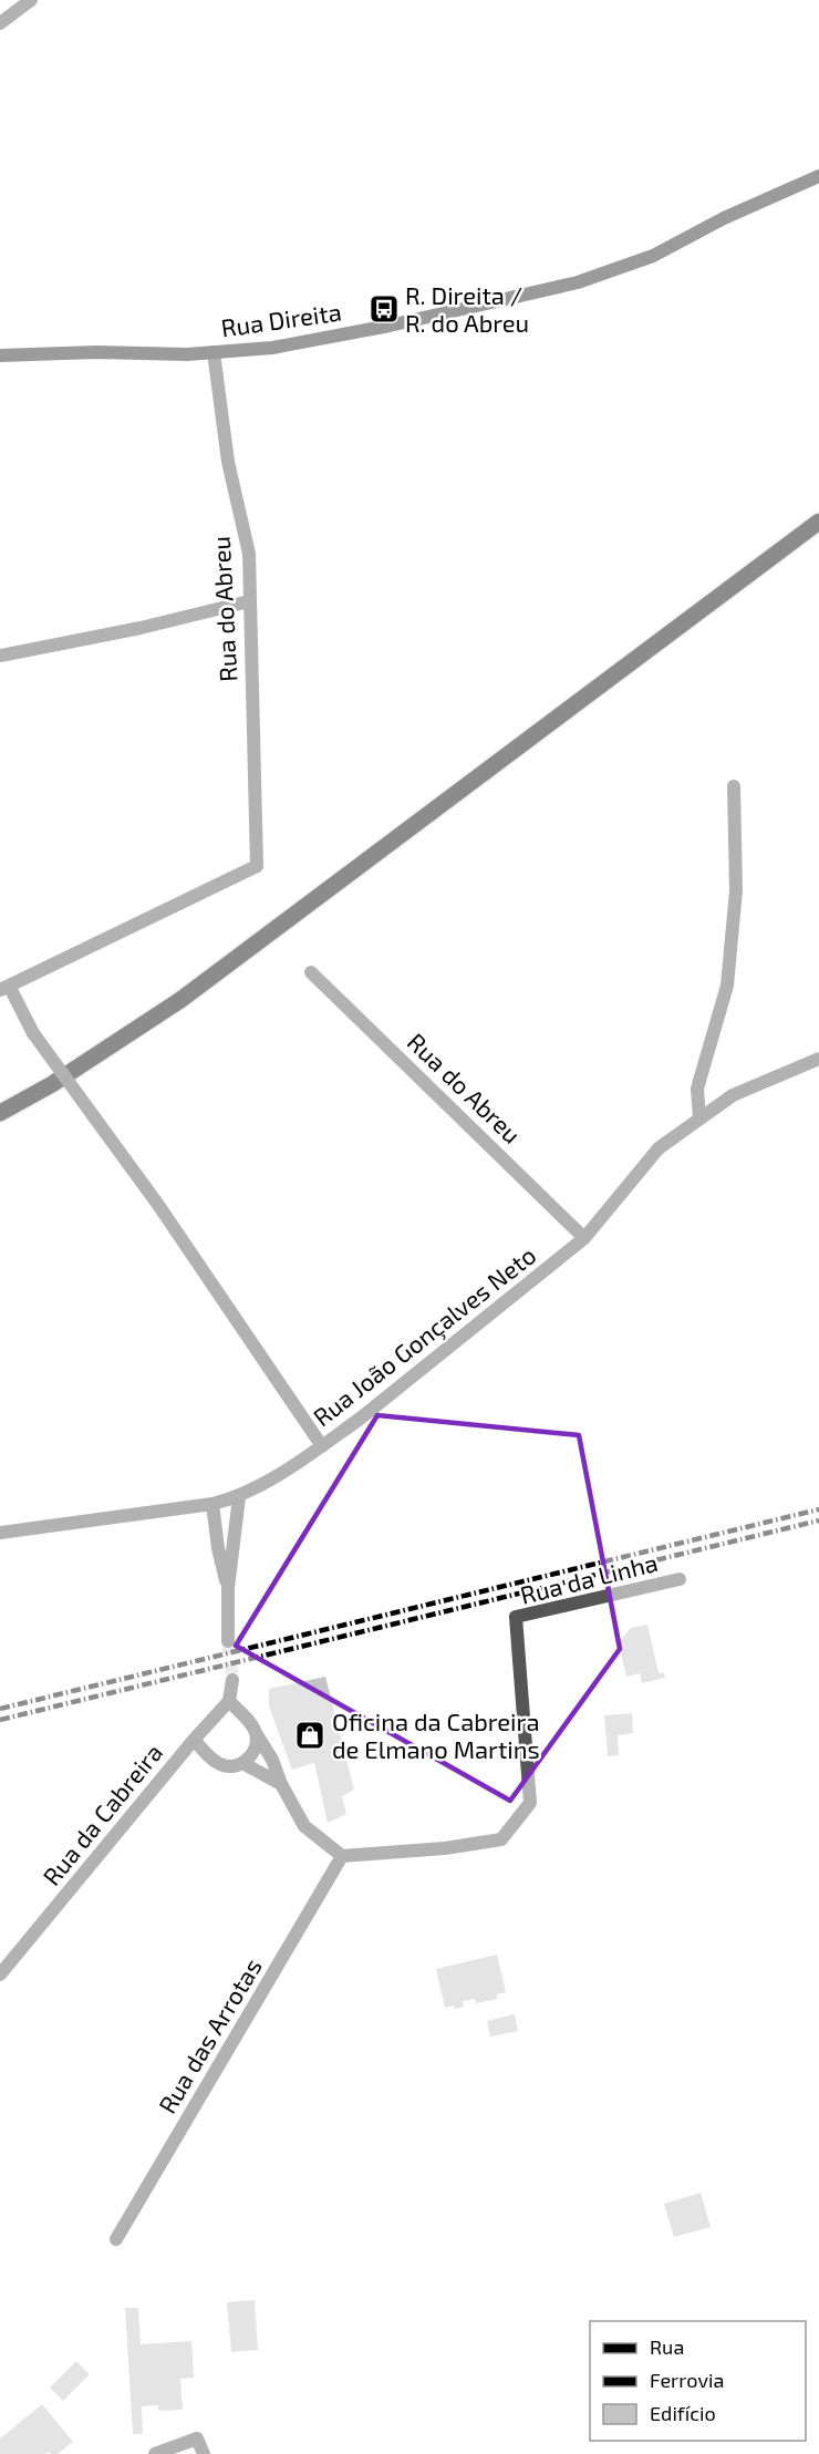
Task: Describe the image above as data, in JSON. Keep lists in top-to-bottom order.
{
  "streets": {
    "main road": ["Rua Direita"],
    "street": [
      "Rua do Abreu",
      "Rua João Gonçalves Neto",
      "Rua da Linha",
      "Rua da Cabreira",
      "Rua das Arrotas"
    ]
  },
  "crossings": [
    ["Rua Direita", "Rua do Abreu"],
    ["Rua do Abreu", "Rua João Gonçalves Neto"],
    ["Rua da Linha", "Rua das Arrotas"]
  ],
  "places": {
    "bus stop": ["R. Direita / R. do Abreu"],
    "shop": ["Oficina da Cabreira de Elmano Martins"]
  },
  "legend": ["Rua", "Ferrovia", "Edifício"]
}
